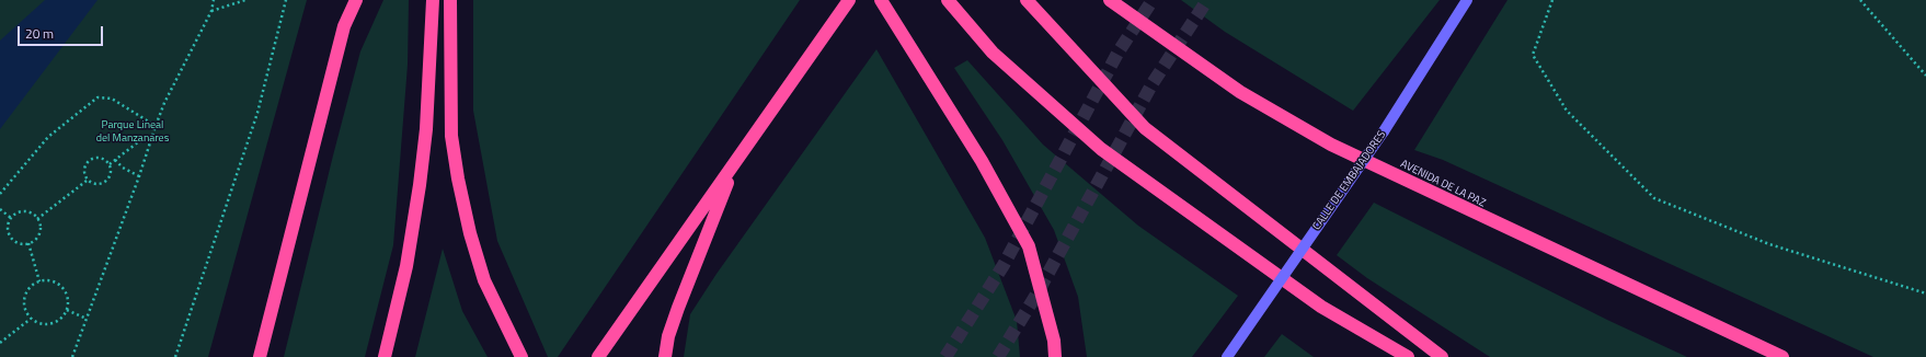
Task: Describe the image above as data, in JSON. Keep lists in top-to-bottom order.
{
  "streets": {
    "highway": ["AVENIDA DE LA PAZ"],
    "main road": ["CALLE DE EMBAJADORES"]
  },
  "parks": ["Parque Lineal del Manzanares"],
  "scale_bar": "20 m"
}
